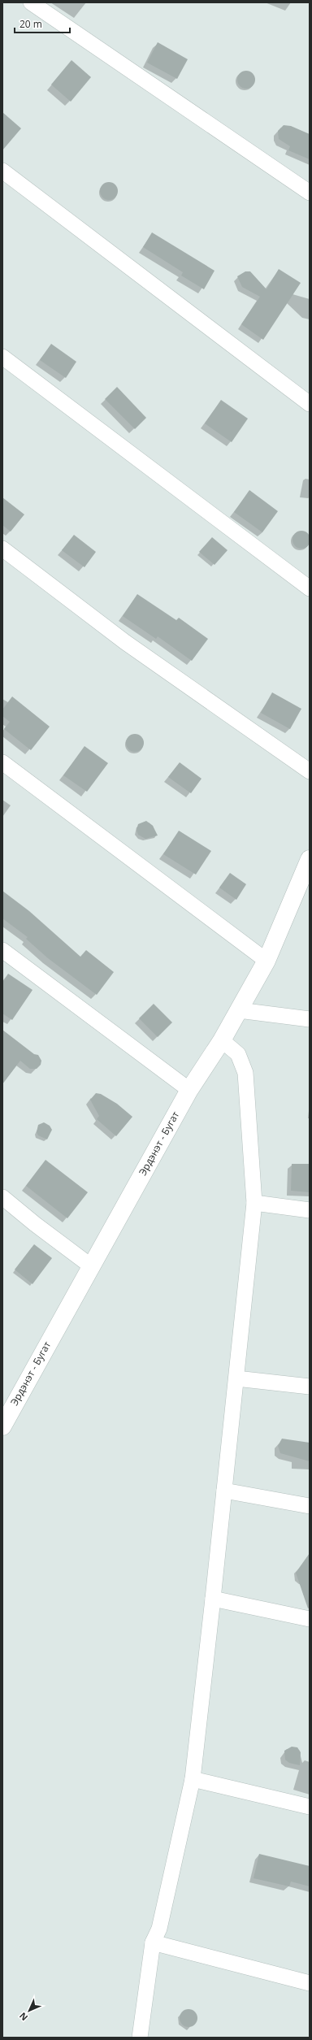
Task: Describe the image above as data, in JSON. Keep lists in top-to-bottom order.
{
  "streets": {
    "street": ["Эрдэнэт - Бугат"]
  },
  "scale_bar": "20 m",
  "north": "bottom left"
}
